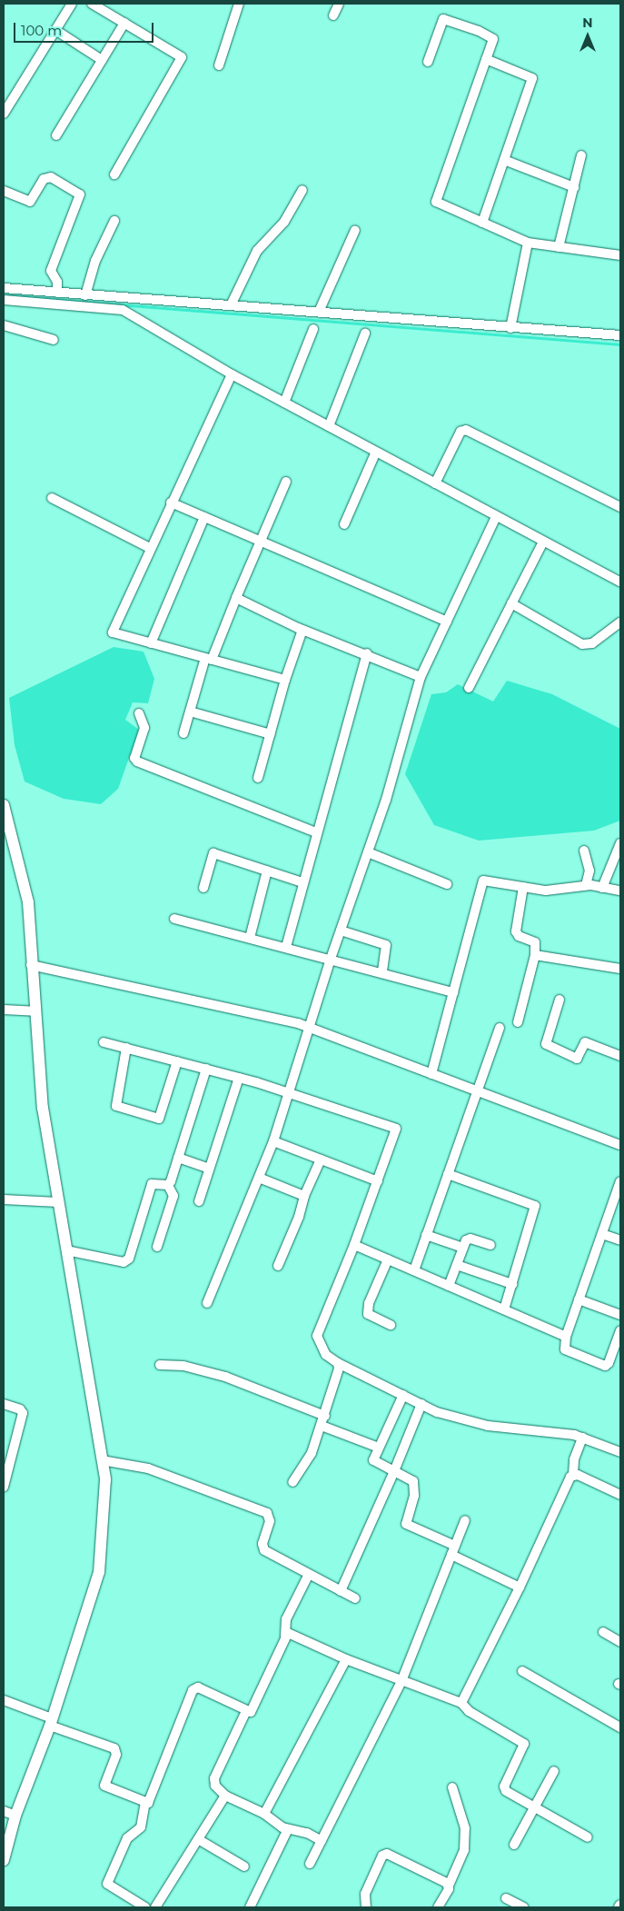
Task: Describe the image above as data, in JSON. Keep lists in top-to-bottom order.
{
  "scale_bar": "100 m",
  "north": "top"
}
